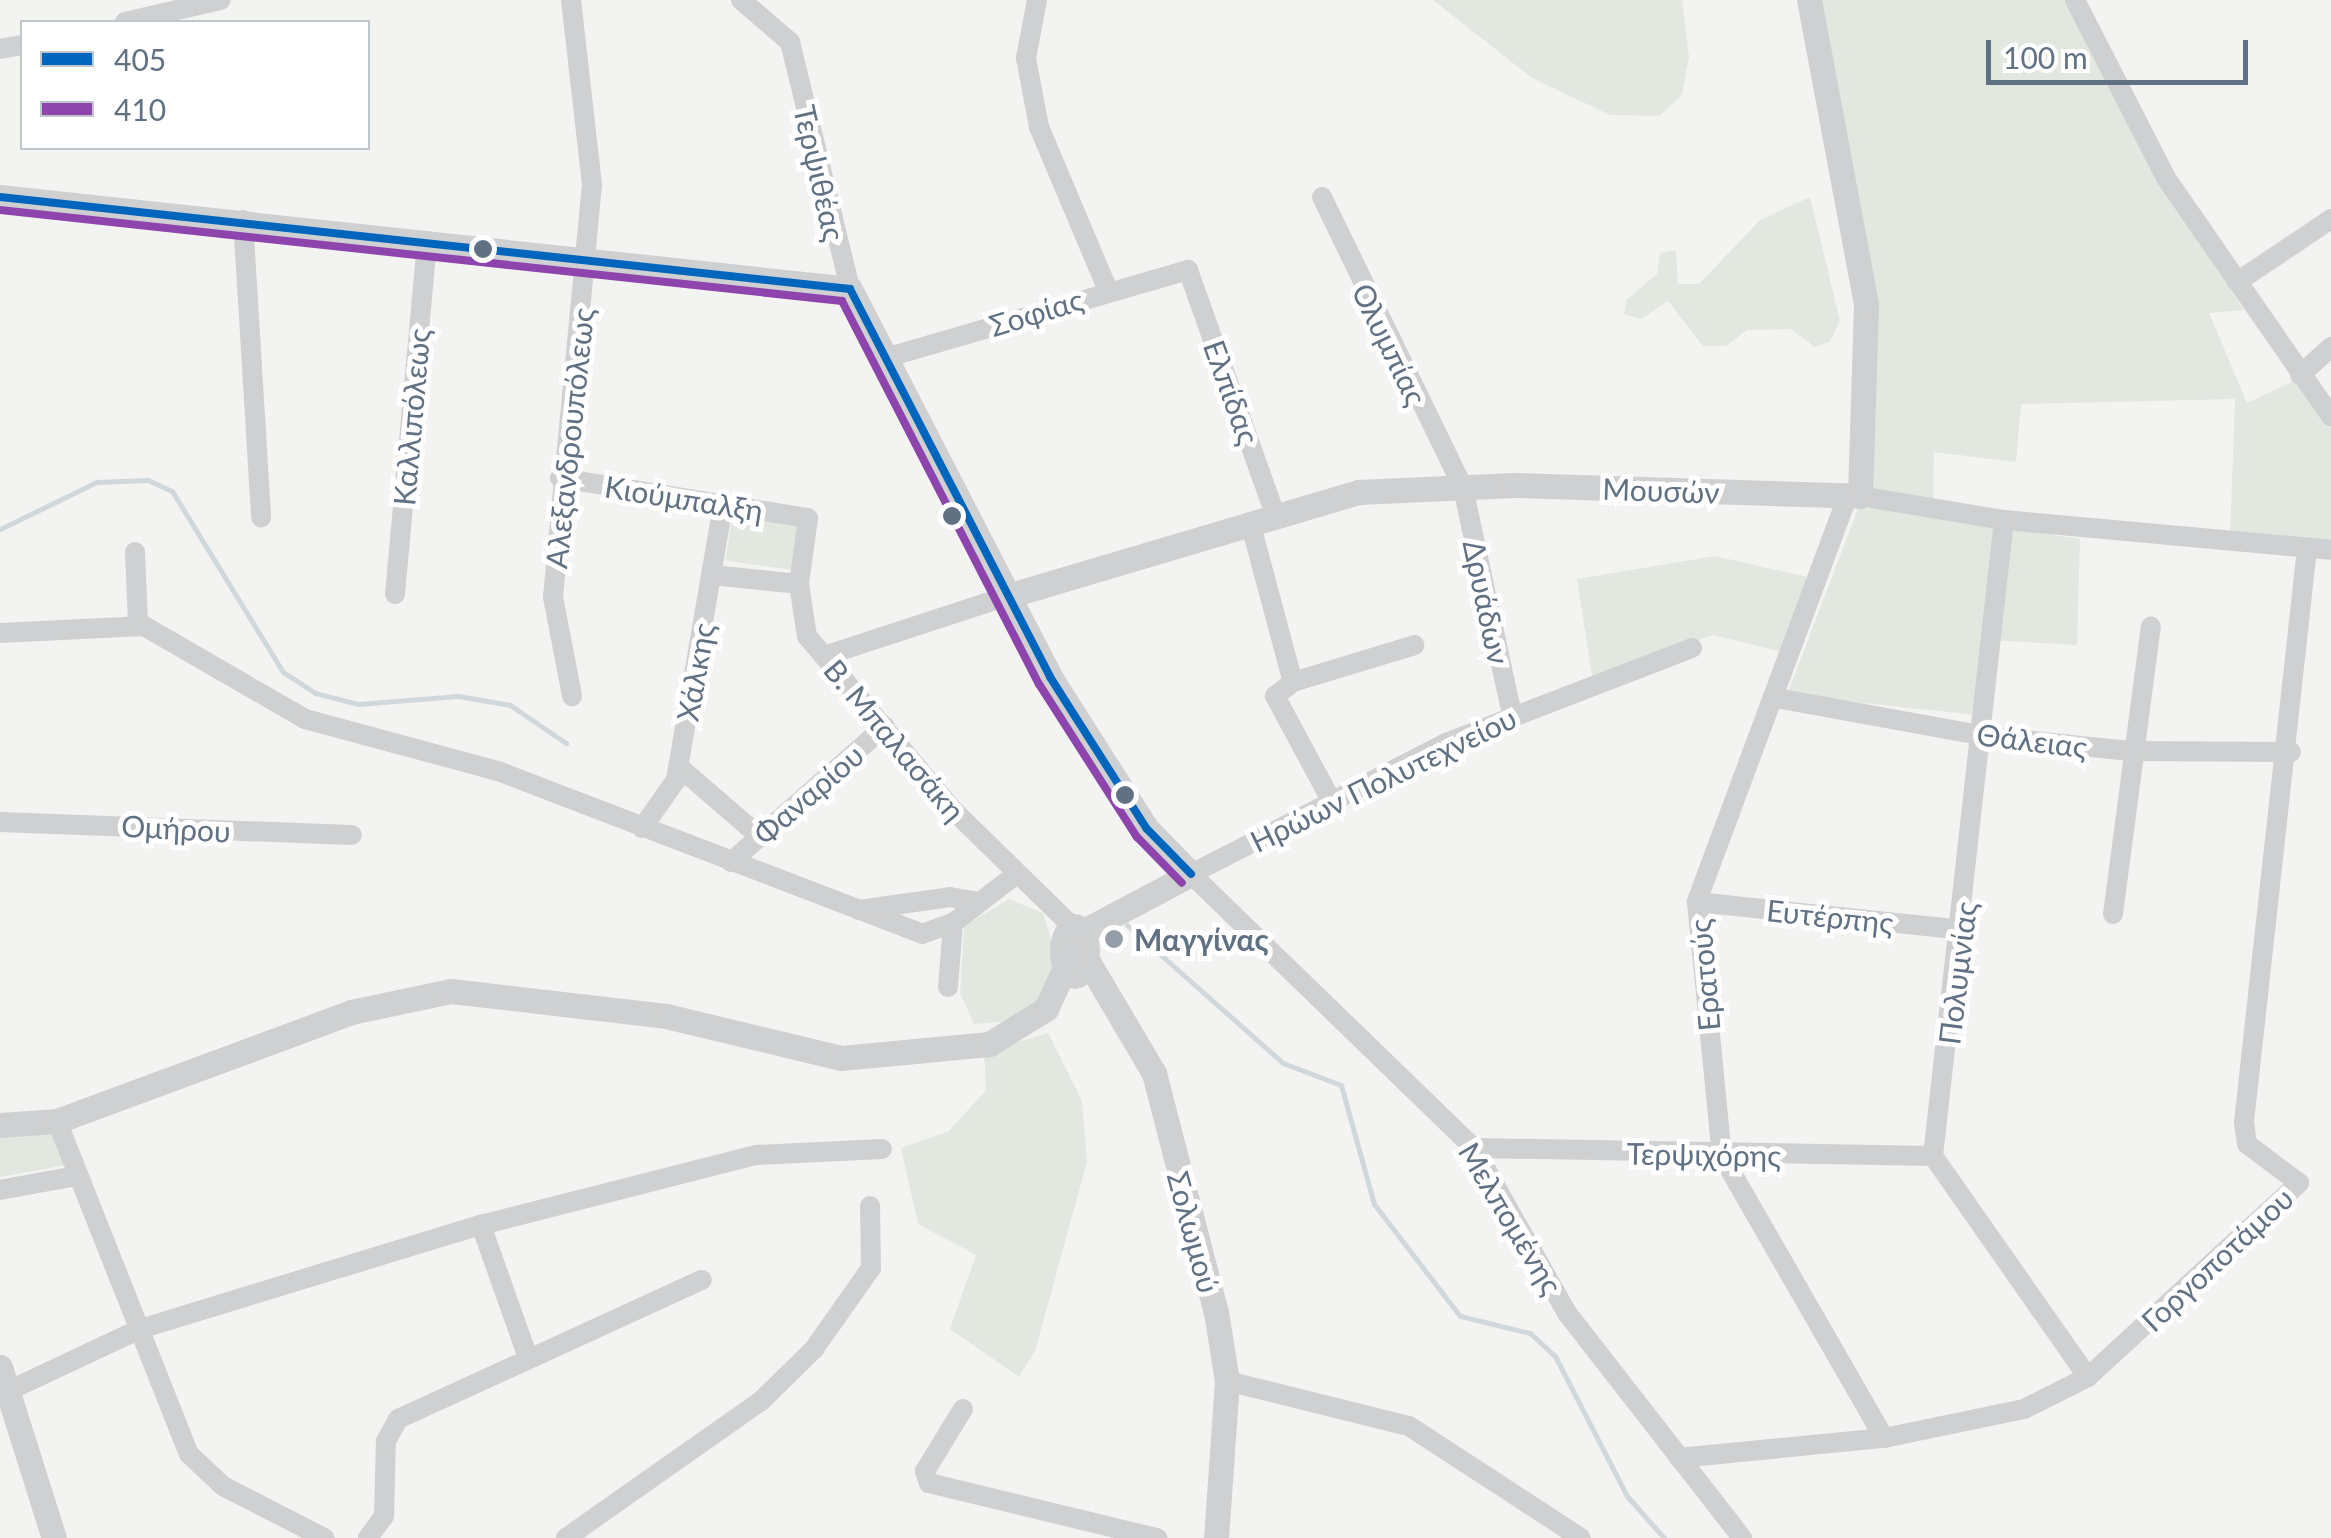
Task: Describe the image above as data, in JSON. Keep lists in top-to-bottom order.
{
  "streets": {
    "street": [
      "Τερψιθέας",
      "Σοφίας",
      "Ολυμπίας",
      "Ελπίδας",
      "Καλλιπόλεως",
      "Αλεξανδρουπόλεως",
      "Μουσών",
      "Κιούμπαλξη",
      "Δρυάδων",
      "Χάλκης",
      "Β. Μπαλασάκη",
      "Θάλειας",
      "Ηρώων Πολυτεχνείου",
      "Φαναρίου",
      "Ομήρου",
      "Ευτέρπης",
      "Πολυμνίας",
      "Ερατούς",
      "Τερψιχόρης",
      "Μελπομένης",
      "Σολωμού",
      "Γοργοποτάμου"
    ]
  },
  "crossings": [
    ["Τερψιθέας", "Σοφίας"],
    ["Τερψιθέας", "Μουσών"],
    ["Τερψιθέας", "Ηρώων Πολυτεχνείου"],
    ["Τερψιθέας", "Μελπομένης"],
    ["Σοφίας", "Ελπίδας"],
    ["Ολυμπίας", "Μουσών"],
    ["Ολυμπίας", "Δρυάδων"],
    ["Ελπίδας", "Μουσών"],
    ["Αλεξανδρουπόλεως", "Κιούμπαλξη"],
    ["Μουσών", "Δρυάδων"],
    ["Μουσών", "Πολυμνίας"],
    ["Μουσών", "Ερατούς"],
    ["Μουσών", "Γοργοποτάμου"],
    ["Κιούμπαλξη", "Χάλκης"],
    ["Κιούμπαλξη", "Β. Μπαλασάκη"],
    ["Δρυάδων", "Ηρώων Πολυτεχνείου"],
    ["Β. Μπαλασάκη", "Ηρώων Πολυτεχνείου"],
    ["Β. Μπαλασάκη", "Φαναρίου"],
    ["Β. Μπαλασάκη", "Σολωμού"],
    ["Θάλειας", "Πολυμνίας"],
    ["Θάλειας", "Ερατούς"],
    ["Θάλειας", "Γοργοποτάμου"],
    ["Ηρώων Πολυτεχνείου", "Μελπομένης"],
    ["Ηρώων Πολυτεχνείου", "Σολωμού"],
    ["Ευτέρπης", "Πολυμνίας"],
    ["Ευτέρπης", "Ερατούς"],
    ["Πολυμνίας", "Τερψιχόρης"],
    ["Ερατούς", "Τερψιχόρης"],
    ["Ερατούς", "Γοργοποτάμου"],
    ["Τερψιχόρης", "Μελπομένης"],
    ["Μελπομένης", "Γοργοποτάμου"]
  ],
  "places": ["Μαγγίνας"],
  "lines": ["transit line 405", "transit line 410"],
  "legend": ["405", "410"],
  "scale_bar": "100 m"
}
